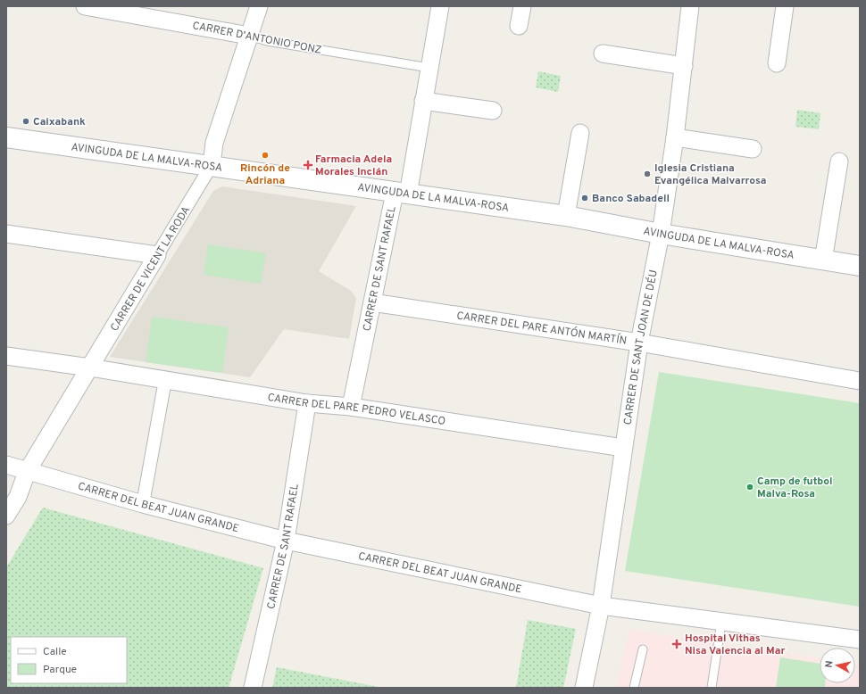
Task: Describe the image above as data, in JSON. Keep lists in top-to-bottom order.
{
  "streets": {
    "street": [
      "CARRER D'ANTONIO PONZ",
      "AVINGUDA DE LA MALVA-ROSA",
      "CARRER DE VICENT LA RODA",
      "CARRER DE SANT RAFAEL",
      "CARRER DEL PARE ANTÓN MARTÍN",
      "CARRER DE SANT JOAN DE DÉU",
      "CARRER DEL PARE PEDRO VELASCO",
      "CARRER DEL BEAT JUAN GRANDE"
    ]
  },
  "crossings": [
    ["CARRER D'ANTONIO PONZ", "CARRER DE VICENT LA RODA"],
    ["CARRER D'ANTONIO PONZ", "CARRER DE SANT RAFAEL"],
    ["AVINGUDA DE LA MALVA-ROSA", "CARRER DE VICENT LA RODA"],
    ["AVINGUDA DE LA MALVA-ROSA", "CARRER DE SANT RAFAEL"],
    ["AVINGUDA DE LA MALVA-ROSA", "CARRER DE SANT JOAN DE DÉU"],
    ["CARRER DE VICENT LA RODA", "CARRER DEL PARE PEDRO VELASCO"],
    ["CARRER DE VICENT LA RODA", "CARRER DEL BEAT JUAN GRANDE"],
    ["CARRER DE SANT RAFAEL", "CARRER DEL PARE ANTÓN MARTÍN"],
    ["CARRER DE SANT RAFAEL", "CARRER DEL PARE PEDRO VELASCO"],
    ["CARRER DE SANT RAFAEL", "CARRER DEL BEAT JUAN GRANDE"],
    ["CARRER DEL PARE ANTÓN MARTÍN", "CARRER DE SANT JOAN DE DÉU"],
    ["CARRER DE SANT JOAN DE DÉU", "CARRER DEL PARE PEDRO VELASCO"],
    ["CARRER DE SANT JOAN DE DÉU", "CARRER DEL BEAT JUAN GRANDE"]
  ],
  "places": {
    "other": [
      "Caixabank",
      "Rincón de Adriana",
      "Iglesia Cristiana Evangélica Malvarrosa",
      "Banco Sabadell",
      "Camp de futbol Malva-Rosa"
    ],
    "health": ["Farmacia Adela Morales Inclán", "Hospital Vithas Nisa Valencia al Mar"]
  },
  "legend": ["Calle", "Parque"],
  "north": "left"
}
